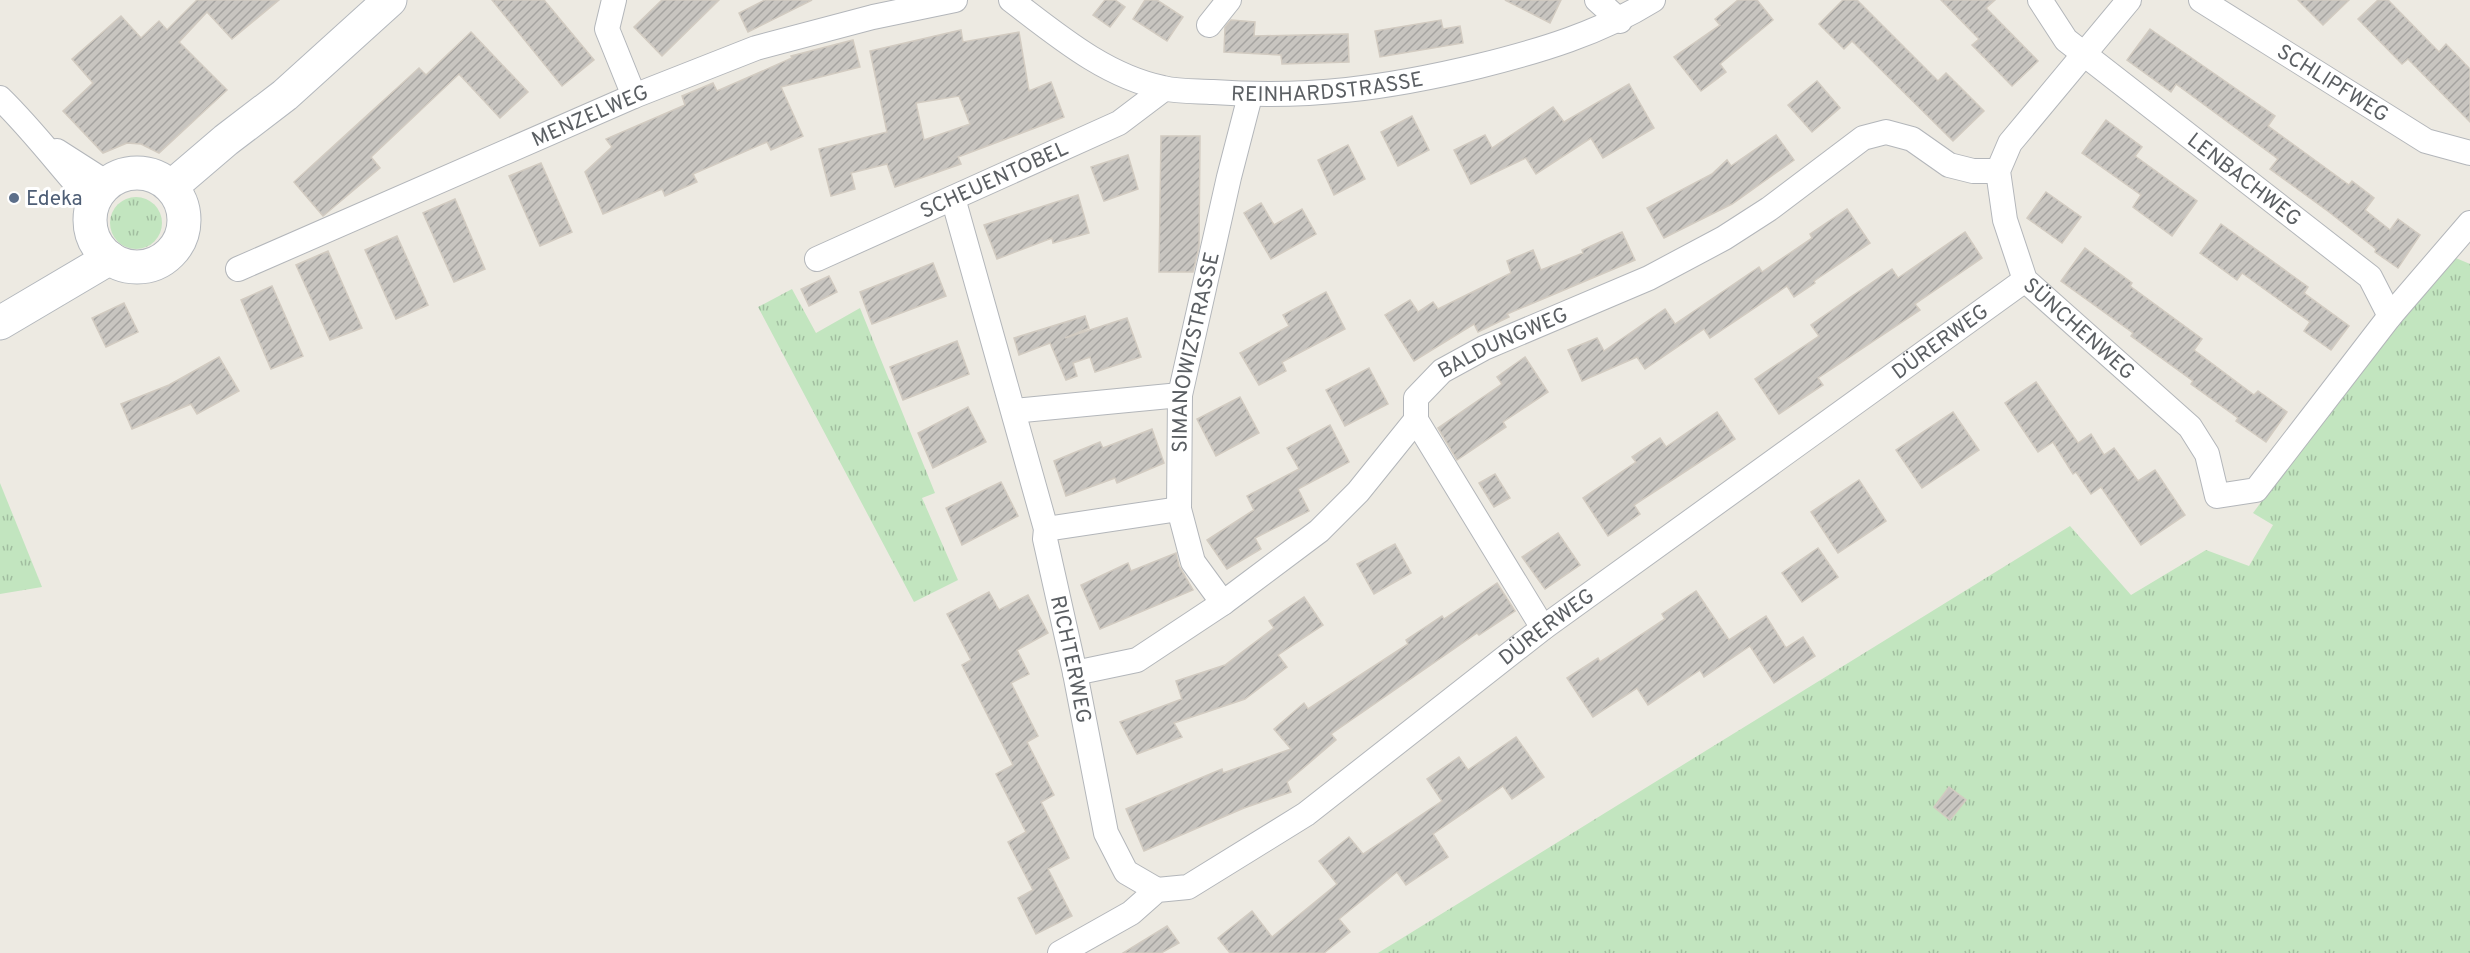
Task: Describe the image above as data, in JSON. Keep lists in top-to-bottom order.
{
  "streets": {
    "street": [
      "SCHLIPFWEG",
      "REINHARDSTRASSE",
      "MENZELWEG",
      "SCHEUENTOBEL",
      "LENBACHWEG",
      "SÜNCHENWEG",
      "DÜRERWEG",
      "BALDUNGWEG",
      "SIMANOWIZSTRASSE",
      "RICHTERWEG"
    ]
  },
  "crossings": [
    ["REINHARDSTRASSE", "SCHEUENTOBEL"],
    ["REINHARDSTRASSE", "SIMANOWIZSTRASSE"],
    ["SCHEUENTOBEL", "RICHTERWEG"],
    ["LENBACHWEG", "SÜNCHENWEG"],
    ["SÜNCHENWEG", "DÜRERWEG"],
    ["SÜNCHENWEG", "BALDUNGWEG"],
    ["DÜRERWEG", "RICHTERWEG"],
    ["BALDUNGWEG", "SIMANOWIZSTRASSE"],
    ["BALDUNGWEG", "RICHTERWEG"]
  ],
  "places": ["Edeka"]
}
